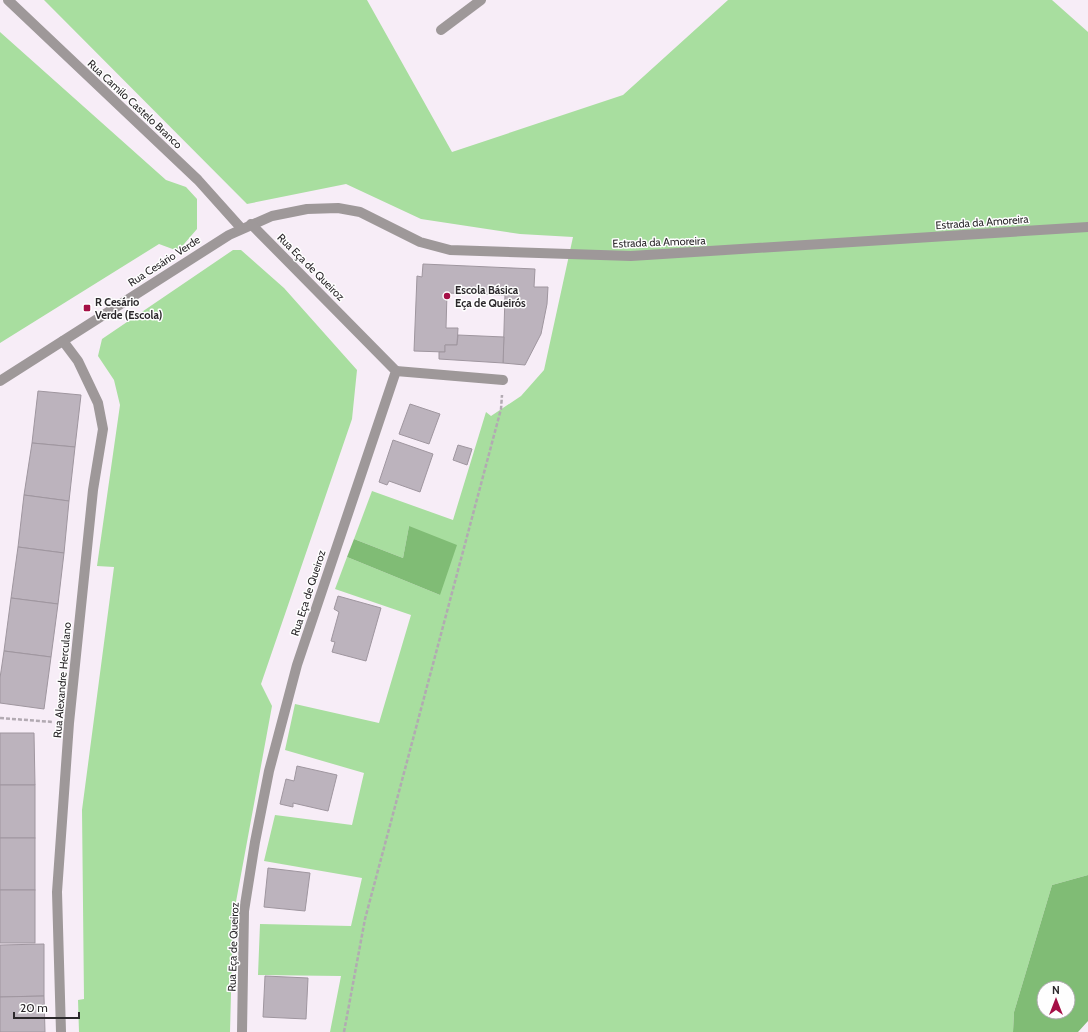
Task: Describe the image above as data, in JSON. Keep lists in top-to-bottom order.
{
  "streets": {
    "street": [
      "Rua Camilo Castelo Branco",
      "Estrada da Amoreira",
      "Rua Cesário Verde",
      "Rua Eça de Queiroz",
      "Rua Alexandre Herculano"
    ]
  },
  "crossings": [
    ["Rua Camilo Castelo Branco", "Estrada da Amoreira"],
    ["Rua Camilo Castelo Branco", "Rua Cesário Verde"],
    ["Estrada da Amoreira", "Rua Cesário Verde"],
    ["Estrada da Amoreira", "Rua Eça de Queiroz"],
    ["Rua Cesário Verde", "Rua Alexandre Herculano"]
  ],
  "places": {
    "other": ["Escola Básica Eça de Queirós"],
    "transit": ["R Cesário Verde (Escola)"]
  },
  "scale_bar": "20 m",
  "north": "top"
}
